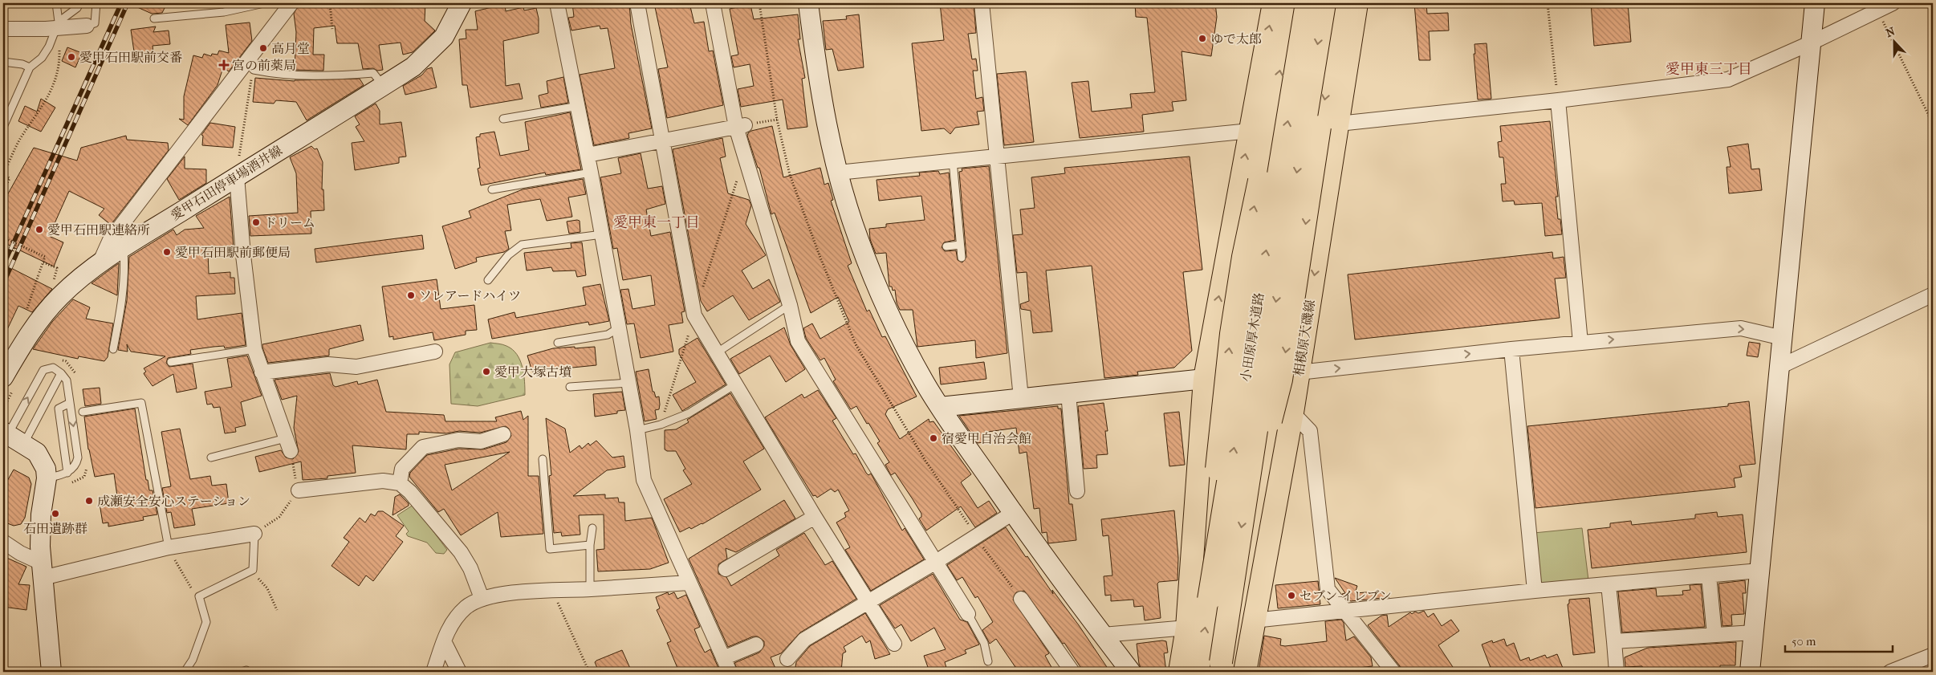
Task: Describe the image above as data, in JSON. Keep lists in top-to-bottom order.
{
  "streets": {
    "main road": ["小田原厚木道路", "相模原大磯線"],
    "street": ["愛甲石田停車場酒井線"]
  },
  "districts": ["愛甲東三丁目", "愛甲東一丁目"],
  "places": {
    "other": [
      "ゆで太郎",
      "高月堂",
      "愛甲石田駅前交番",
      "ドリーム",
      "愛甲石田駅連絡所",
      "愛甲石田駅前郵便局",
      "ソレアードハイツ",
      "愛甲大塚古墳",
      "宿愛甲自治会館",
      "成瀬安全安心ステーション",
      "石田遺跡群",
      "セブン-イレブン"
    ],
    "health": ["宮の前薬局"]
  },
  "scale_bar": "50 m",
  "north": "top"
}
